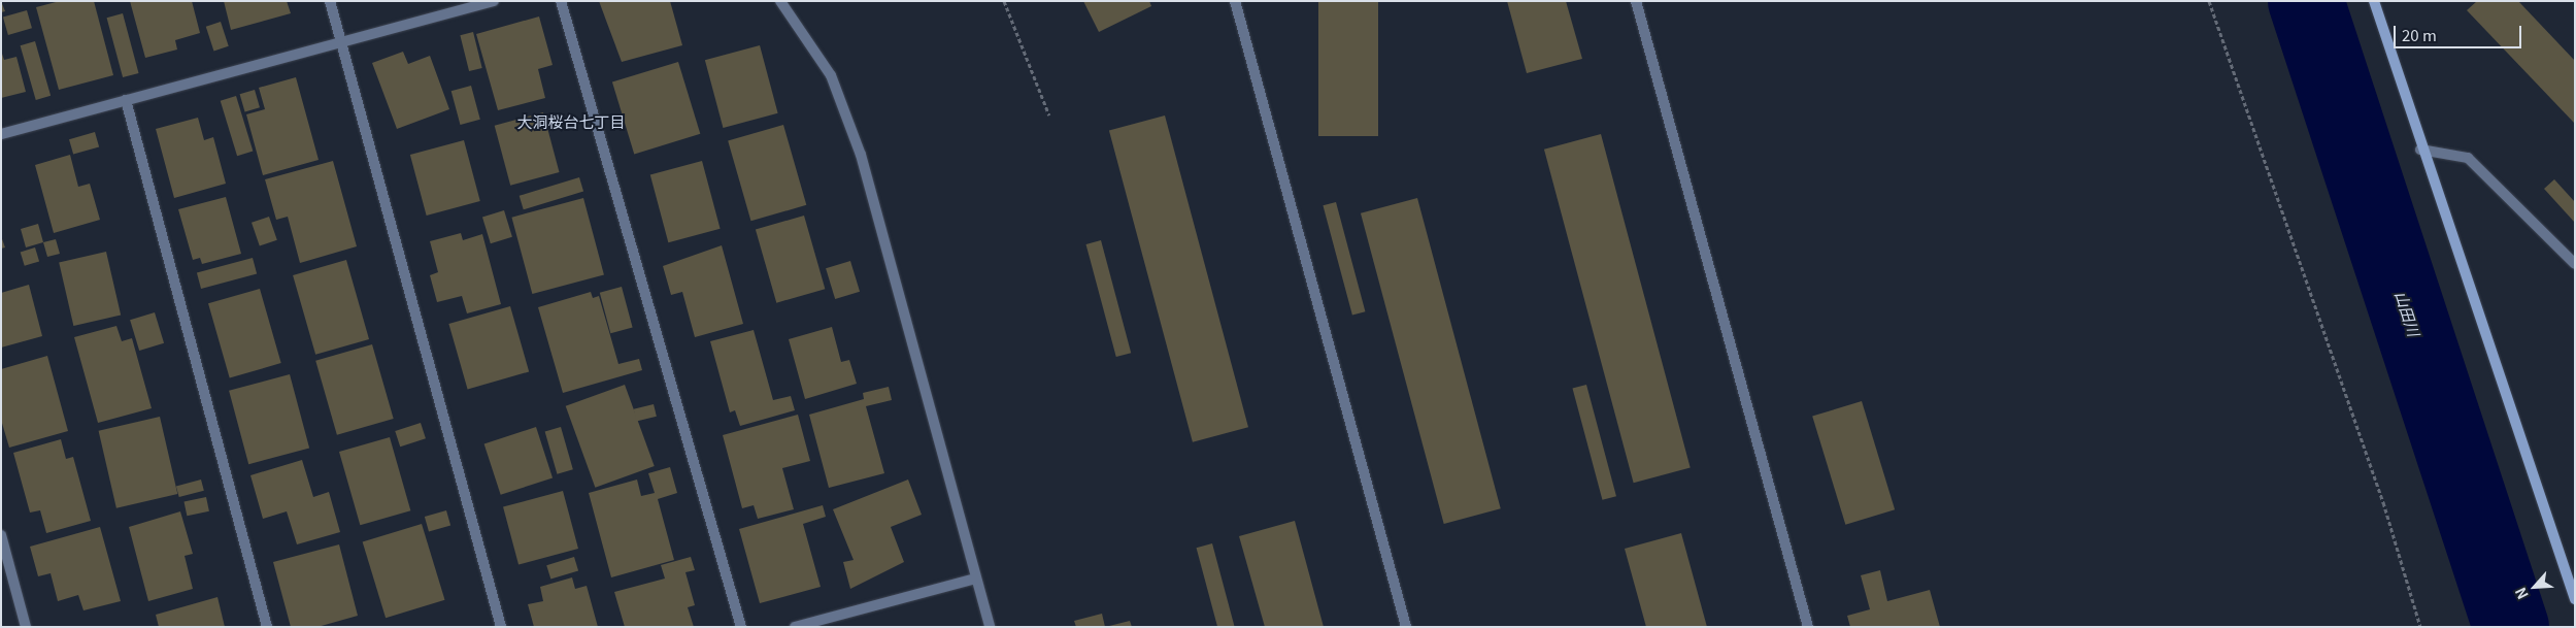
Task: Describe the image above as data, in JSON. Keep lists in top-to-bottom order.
{
  "districts": ["大洞桜台七丁目"],
  "water": ["山田川"],
  "scale_bar": "20 m",
  "north": "bottom left"
}
